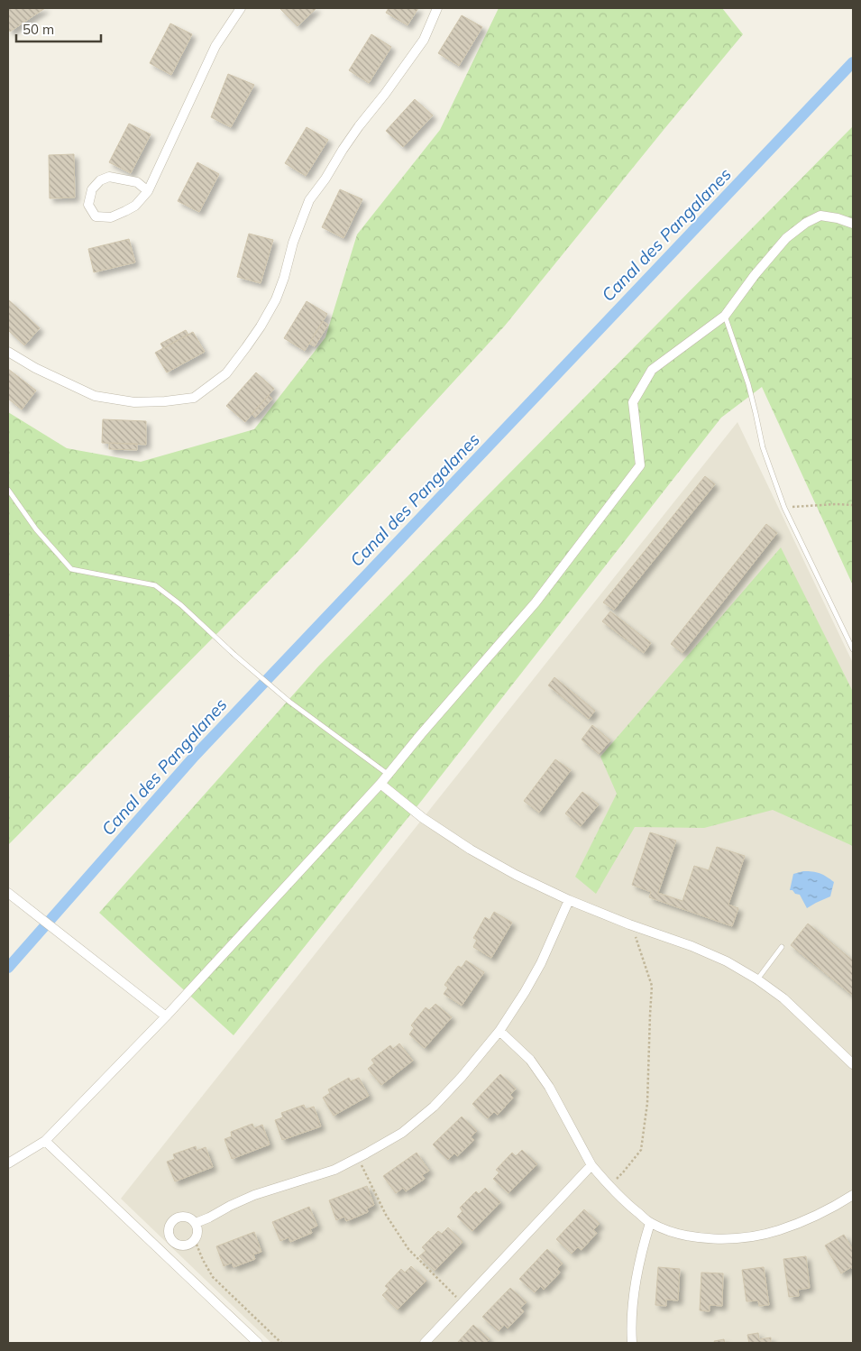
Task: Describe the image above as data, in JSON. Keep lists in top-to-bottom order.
{
  "water": ["Canal des Pangalanes"],
  "scale_bar": "50 m"
}
